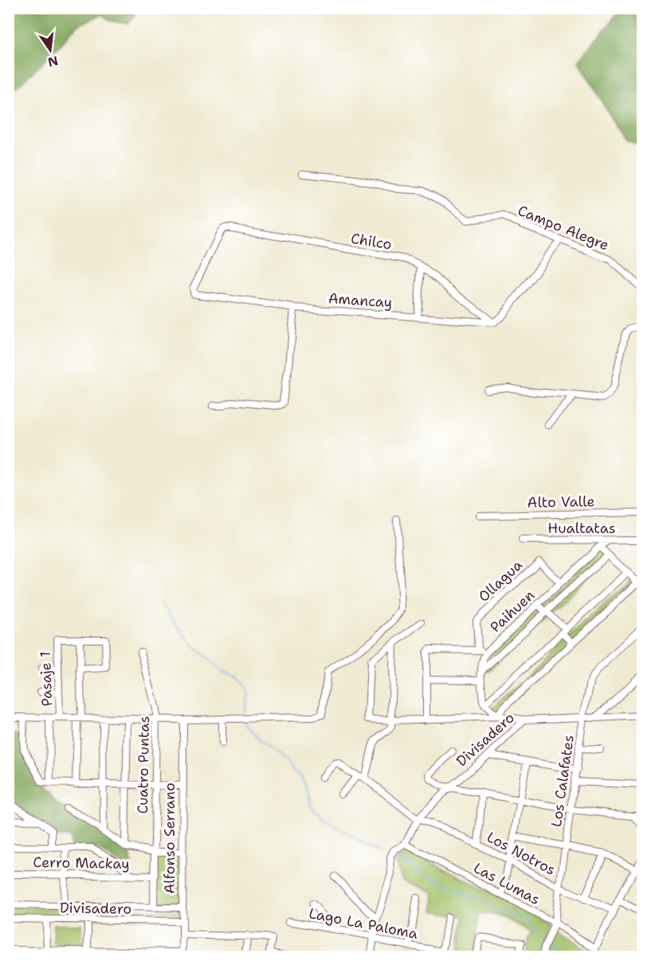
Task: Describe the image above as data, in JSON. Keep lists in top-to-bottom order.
{
  "streets": {
    "street": [
      "Campo Alegre",
      "Chilco",
      "Amancay",
      "Alto Valle",
      "Hualtatas",
      "Ollagua",
      "Paihuen",
      "Pasaje 1",
      "Divisadero",
      "Cuatro Puntas",
      "Los Calafates",
      "Alfonso Serrano",
      "Los Notros",
      "Cerro Mackay",
      "Las Lumas",
      "Lago La Paloma"
    ]
  },
  "crossings": [
    ["Chilco", "Amancay"],
    ["Hualtatas", "Paihuen"],
    ["Ollagua", "Paihuen"],
    ["Divisadero", "Cuatro Puntas"],
    ["Divisadero", "Los Calafates"],
    ["Divisadero", "Alfonso Serrano"],
    ["Divisadero", "Los Notros"],
    ["Divisadero", "Las Lumas"],
    ["Cuatro Puntas", "Cerro Mackay"],
    ["Los Calafates", "Los Notros"],
    ["Los Calafates", "Las Lumas"]
  ],
  "north": "bottom"
}
